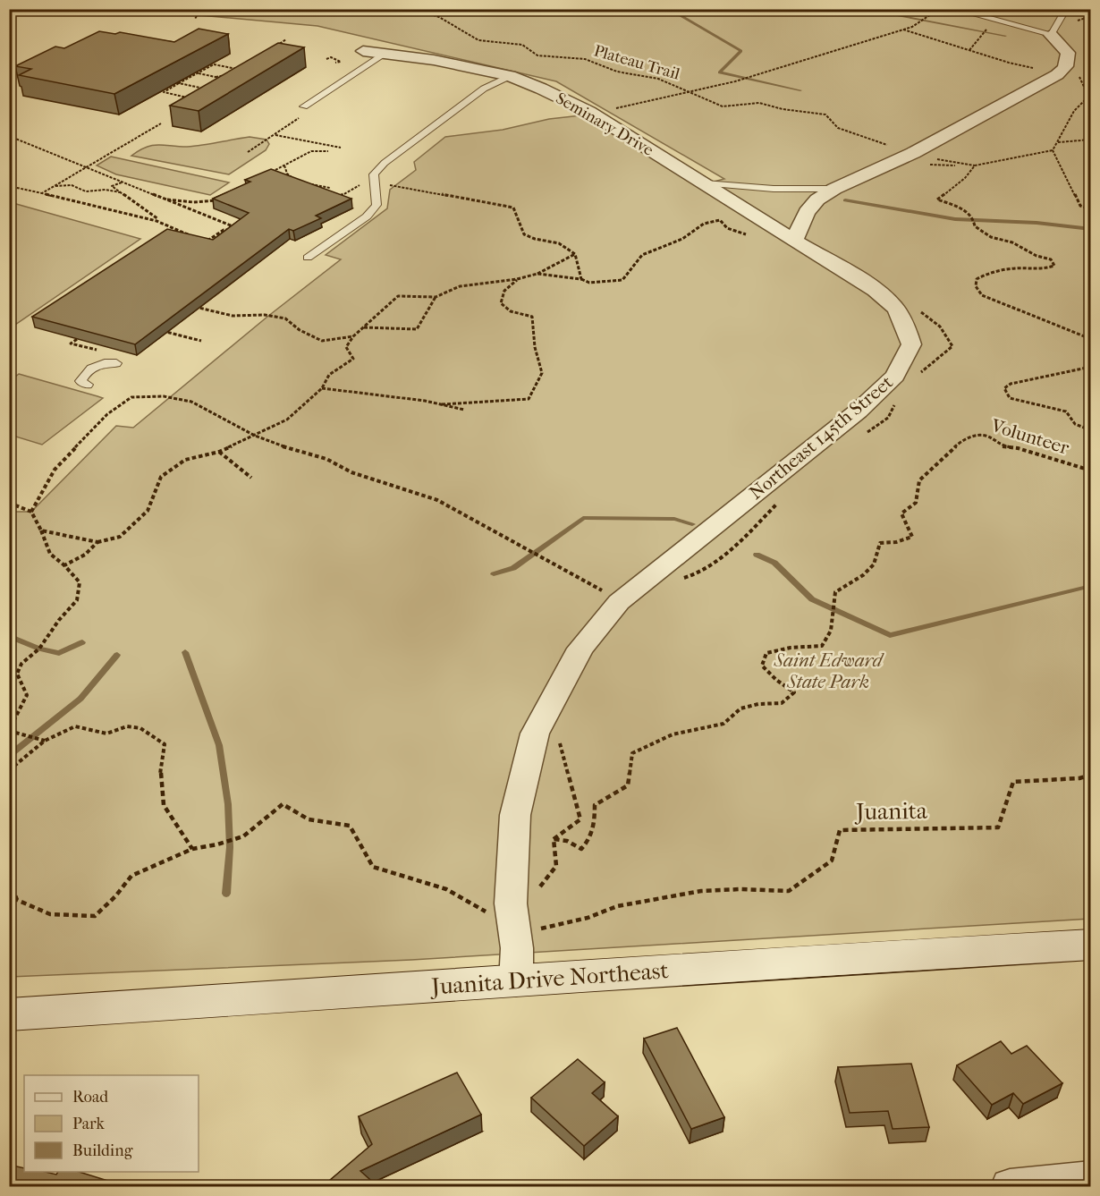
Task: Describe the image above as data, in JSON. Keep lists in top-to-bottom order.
{
  "streets": {
    "main road": ["Juanita Drive Northeast"],
    "street": ["Seminary Drive", "Northeast 145th Street"],
    "path": ["Plateau Trail", "Volunteer", "Juanita"]
  },
  "crossings": [
    ["Seminary Drive", "Northeast 145th Street"],
    ["Northeast 145th Street", "Juanita Drive Northeast"]
  ],
  "parks": ["Saint Edward State Park"],
  "legend": ["Road", "Park", "Building"]
}
